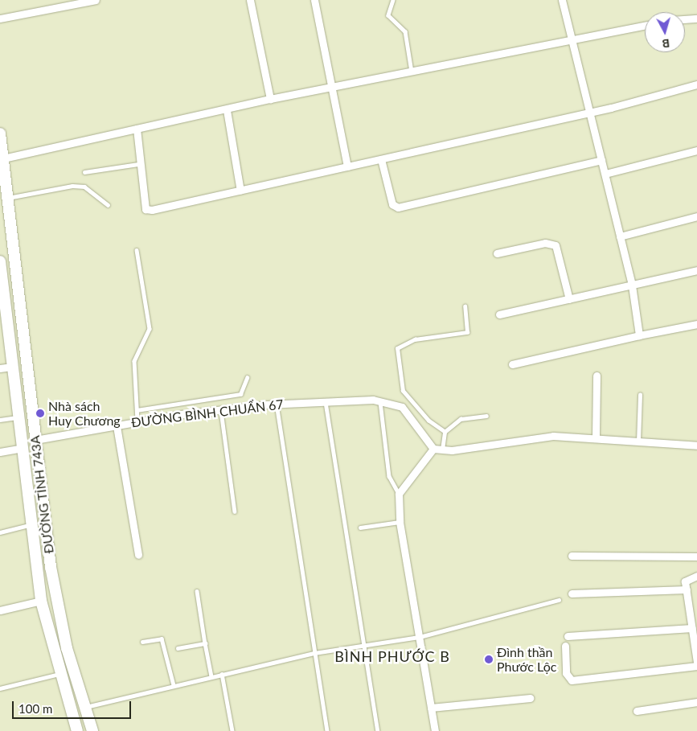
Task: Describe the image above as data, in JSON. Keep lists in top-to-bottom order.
{
  "streets": {
    "main road": ["ĐƯỜNG TỈNH 743A"],
    "street": ["ĐƯỜNG BÌNH CHUẨN 67"]
  },
  "crossings": [
    ["ĐƯỜNG BÌNH CHUẨN 67", "ĐƯỜNG TỈNH 743A"]
  ],
  "districts": ["BÌNH PHƯỚC B"],
  "places": ["Nhà sách Huy Chương", "Đình thần Phước Lộc"],
  "scale_bar": "100 m",
  "north": "bottom"
}
